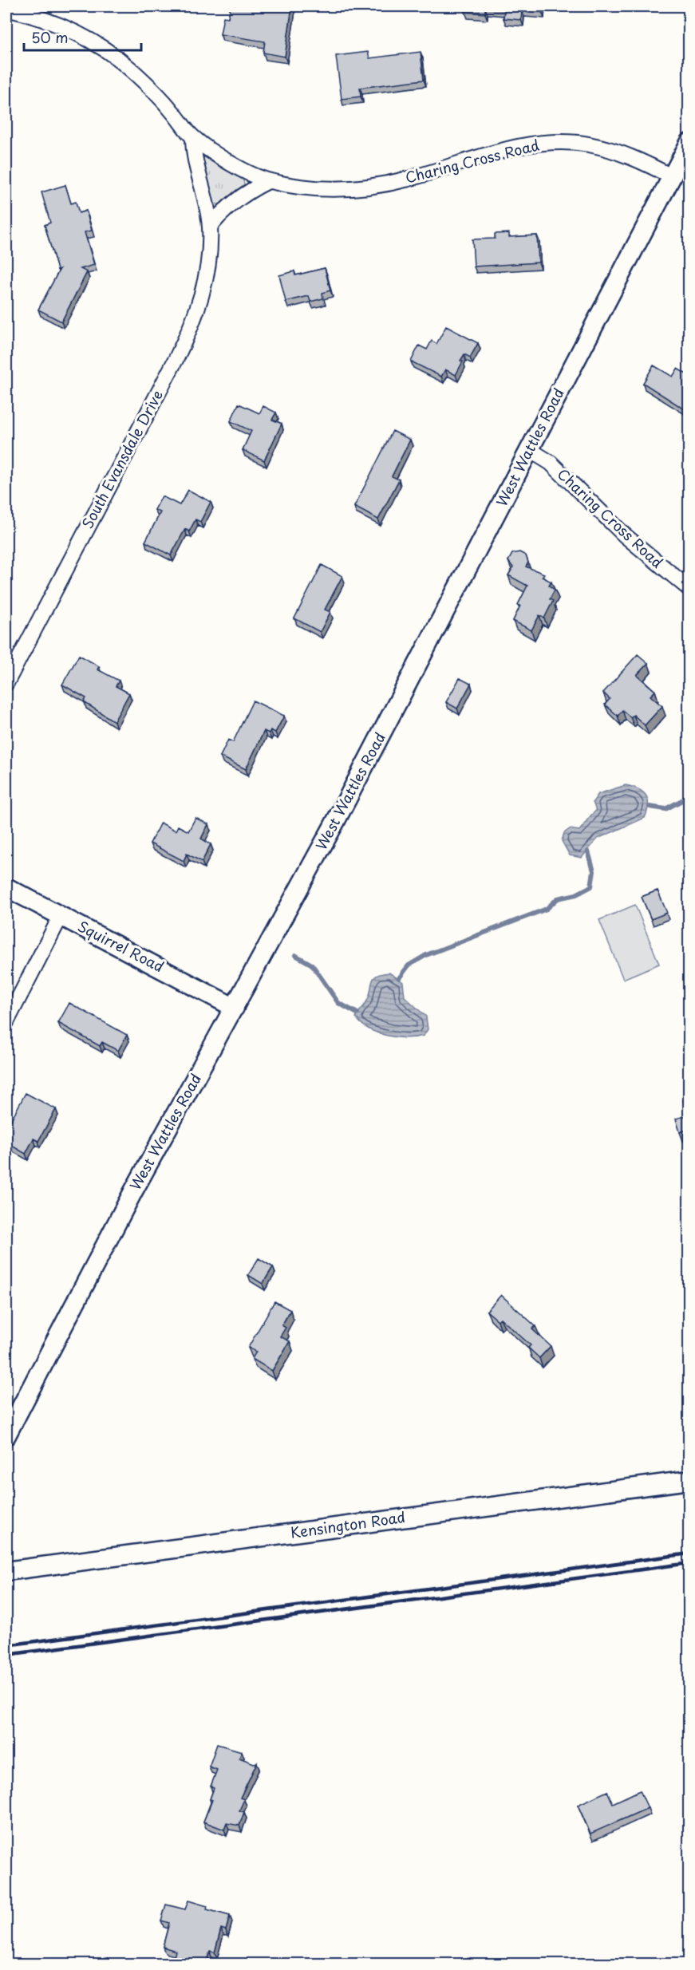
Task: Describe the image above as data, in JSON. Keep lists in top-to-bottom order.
{
  "streets": {
    "street": [
      "Charing Cross Road",
      "West Wattles Road",
      "South Evansdale Drive",
      "Squirrel Road",
      "Kensington Road"
    ]
  },
  "crossings": [
    ["Charing Cross Road", "West Wattles Road"],
    ["West Wattles Road", "Squirrel Road"]
  ],
  "scale_bar": "50 m"
}
